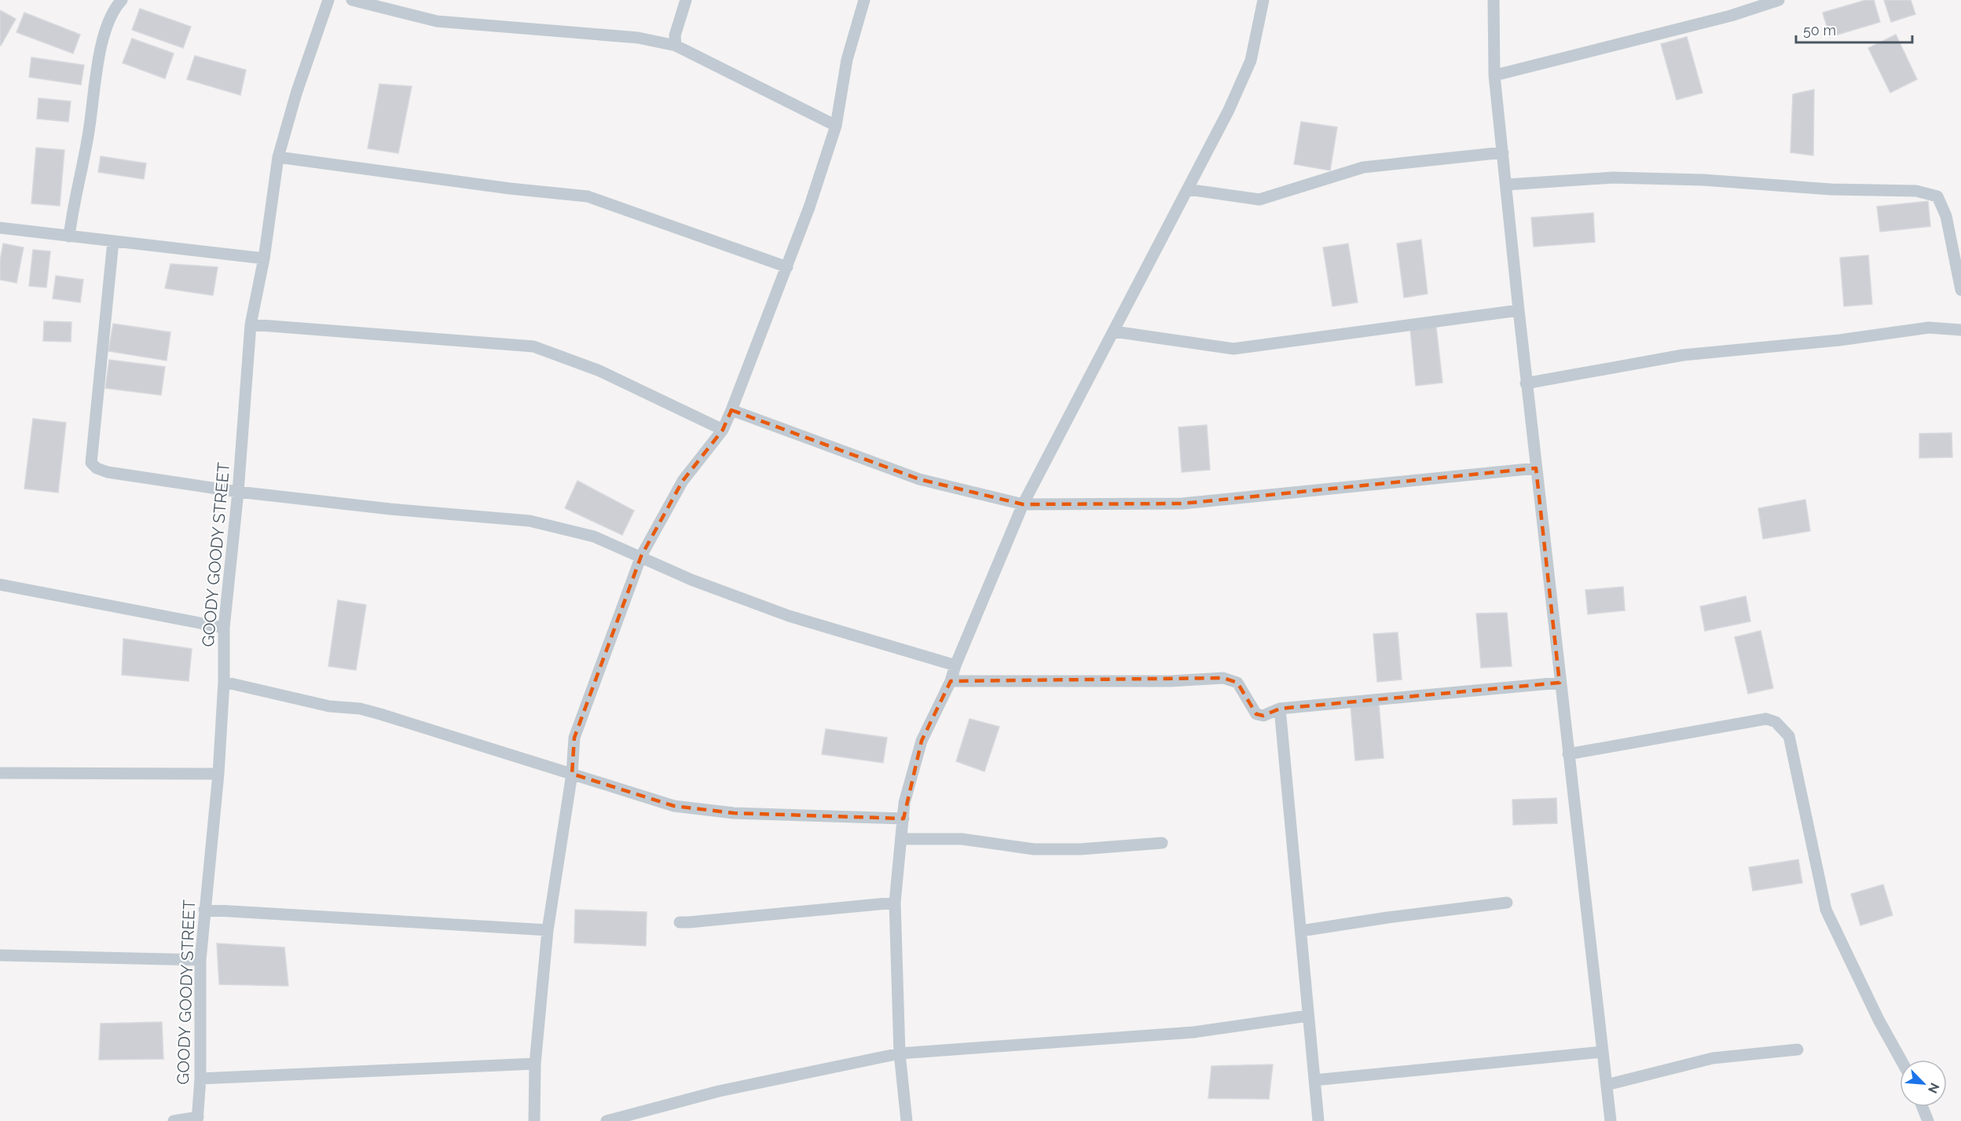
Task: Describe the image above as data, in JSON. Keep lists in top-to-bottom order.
{
  "streets": {
    "street": ["GOODY GOODY STREET"]
  },
  "scale_bar": "50 m",
  "north": "bottom right"
}
